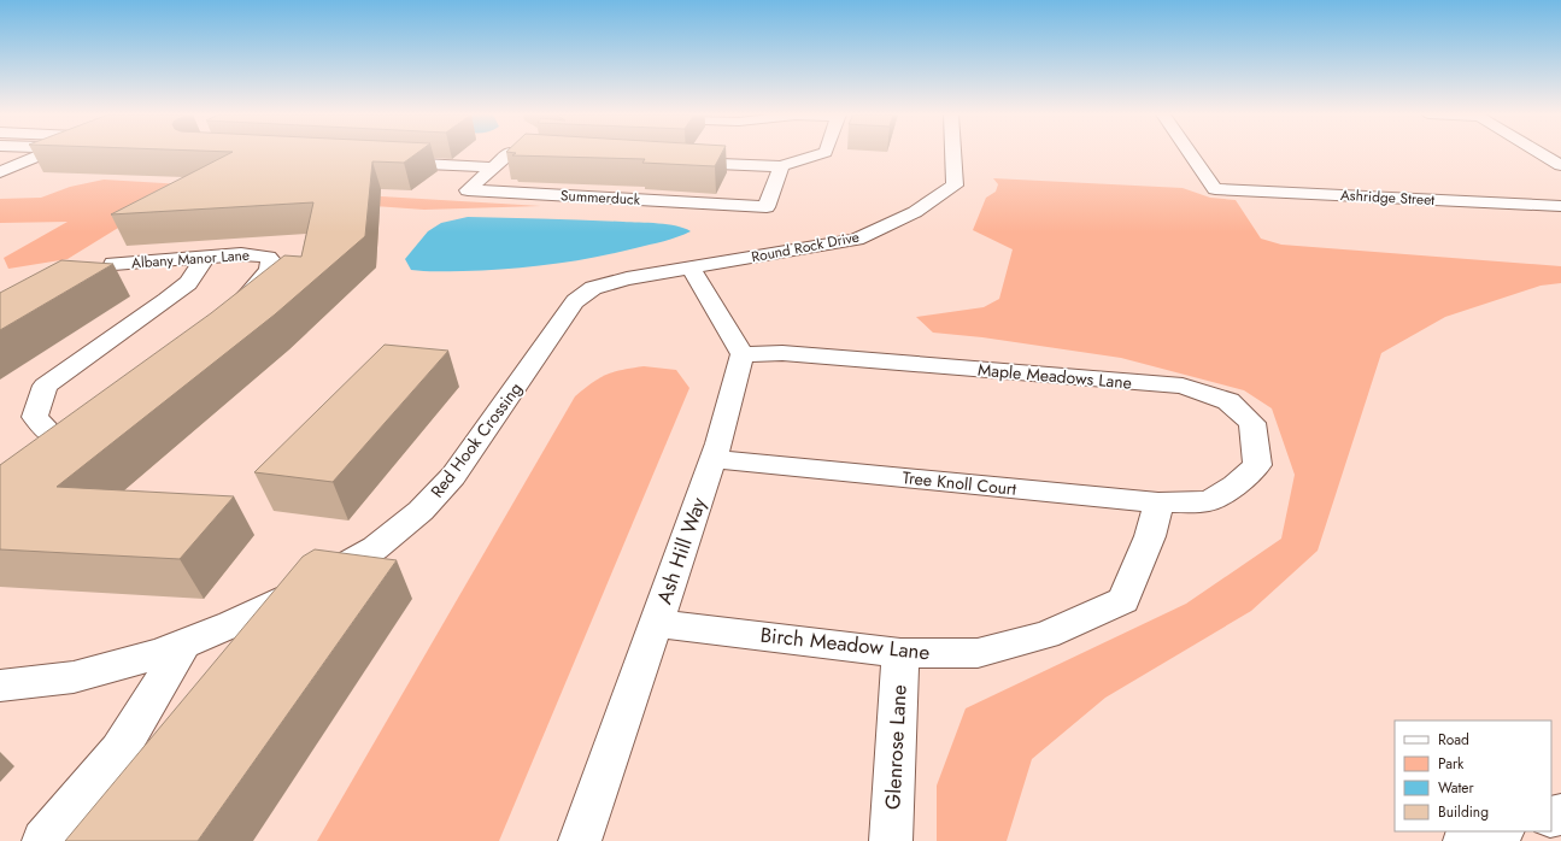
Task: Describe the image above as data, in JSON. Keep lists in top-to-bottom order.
{
  "streets": {
    "street": [
      "Summerduck",
      "Ashridge Street",
      "Round Rock Drive",
      "Albany Manor Lane",
      "Maple Meadows Lane",
      "Red Hook Crossing",
      "Tree Knoll Court",
      "Ash Hill Way",
      "Birch Meadow Lane",
      "Glenrose Lane"
    ]
  },
  "crossings": [
    ["Round Rock Drive", "Red Hook Crossing"],
    ["Maple Meadows Lane", "Tree Knoll Court"],
    ["Maple Meadows Lane", "Ash Hill Way"],
    ["Tree Knoll Court", "Ash Hill Way"],
    ["Tree Knoll Court", "Birch Meadow Lane"],
    ["Ash Hill Way", "Birch Meadow Lane"],
    ["Birch Meadow Lane", "Glenrose Lane"]
  ],
  "legend": [
    "Road",
    "Park",
    "Water",
    "Building"
  ]
}
